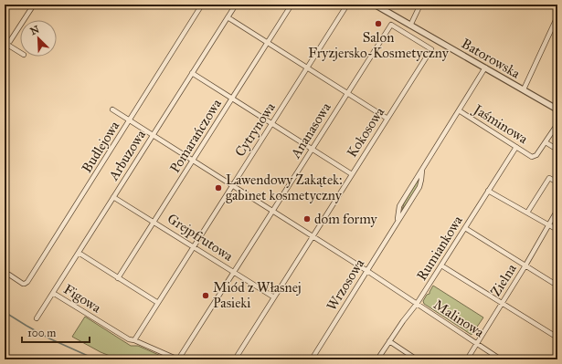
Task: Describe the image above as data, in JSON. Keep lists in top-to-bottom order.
{
  "streets": {
    "street": [
      "Batorowska",
      "Jaśminowa",
      "Cytrynowa",
      "Ananasowa",
      "Kokosowa",
      "Pomarańczowa",
      "Budlejowa",
      "Arbuzowa",
      "Grejpfrutowa",
      "Rumiankowa",
      "Zielna",
      "Wrzosowa",
      "Figowa",
      "Malinowa"
    ]
  },
  "crossings": [
    ["Batorowska", "Wrzosowa"],
    ["Jaśminowa", "Rumiankowa"],
    ["Jaśminowa", "Wrzosowa"],
    ["Cytrynowa", "Grejpfrutowa"],
    ["Cytrynowa", "Figowa"],
    ["Cytrynowa", "Malinowa"],
    ["Ananasowa", "Kokosowa"],
    ["Ananasowa", "Grejpfrutowa"],
    ["Ananasowa", "Figowa"],
    ["Ananasowa", "Malinowa"],
    ["Kokosowa", "Grejpfrutowa"],
    ["Kokosowa", "Malinowa"],
    ["Pomarańczowa", "Grejpfrutowa"],
    ["Pomarańczowa", "Malinowa"],
    ["Budlejowa", "Malinowa"],
    ["Arbuzowa", "Grejpfrutowa"],
    ["Arbuzowa", "Figowa"],
    ["Arbuzowa", "Malinowa"],
    ["Rumiankowa", "Malinowa"],
    ["Zielna", "Malinowa"],
    ["Wrzosowa", "Malinowa"]
  ],
  "places": [
    "Salon Fryzjersko-Kosmetyczny",
    "Lawendowy Zakątek: gabinet kosmetyczny",
    "dom formy",
    "Miód z Własnej Pasieki"
  ],
  "scale_bar": "100 m",
  "north": "top left"
}
